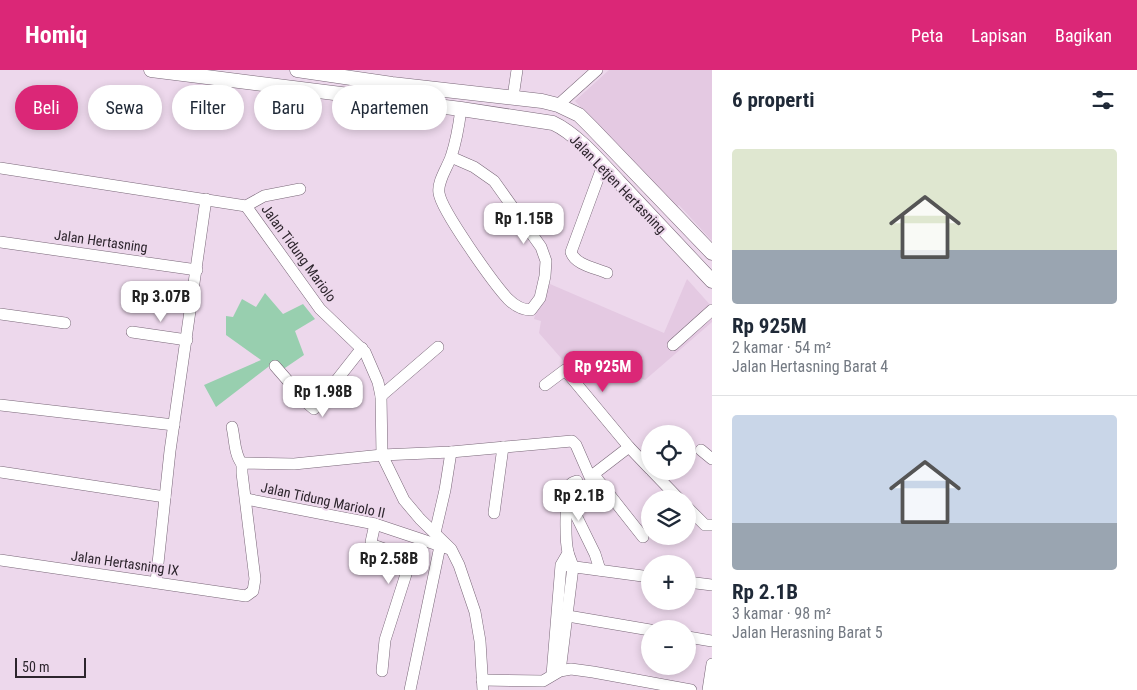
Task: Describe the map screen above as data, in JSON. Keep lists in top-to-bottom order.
{
  "streets": {
    "main road": ["Jalan Letjen Hertasning"],
    "street": [
      "Jalan Hertasning",
      "Jalan Tidung Mariolo",
      "Jalan Tidung Mariolo II",
      "Jalan Hertasning IX"
    ]
  },
  "crossings": [
    ["Jalan Tidung Mariolo", "Jalan Tidung Mariolo II"],
    ["Jalan Tidung Mariolo II", "Jalan Hertasning IX"]
  ],
  "scale_bar": "50 m",
  "page": {
    "header": "Homiq",
    "nav": ["Peta", "Lapisan", "Bagikan"],
    "heading": "6 properti",
    "chip": [
      "Beli",
      "Sewa",
      "Filter",
      "Baru",
      "Apartemen"
    ],
    "list": [
      {
        "name": "Rp 925M",
        "note": "2 kamar · 54 m² · Jalan Hertasning Barat 4"
      },
      {
        "name": "Rp 2.1B",
        "note": "3 kamar · 98 m² · Jalan Herasning Barat 5"
      }
    ],
    "price": [
      "Rp 1.15B",
      "Rp 3.07B",
      "Rp 925M",
      "Rp 1.98B",
      "Rp 2.1B",
      "Rp 2.58B"
    ],
    "map_buttons": ["+", "−"],
    "scale": "50 m"
  }
}
